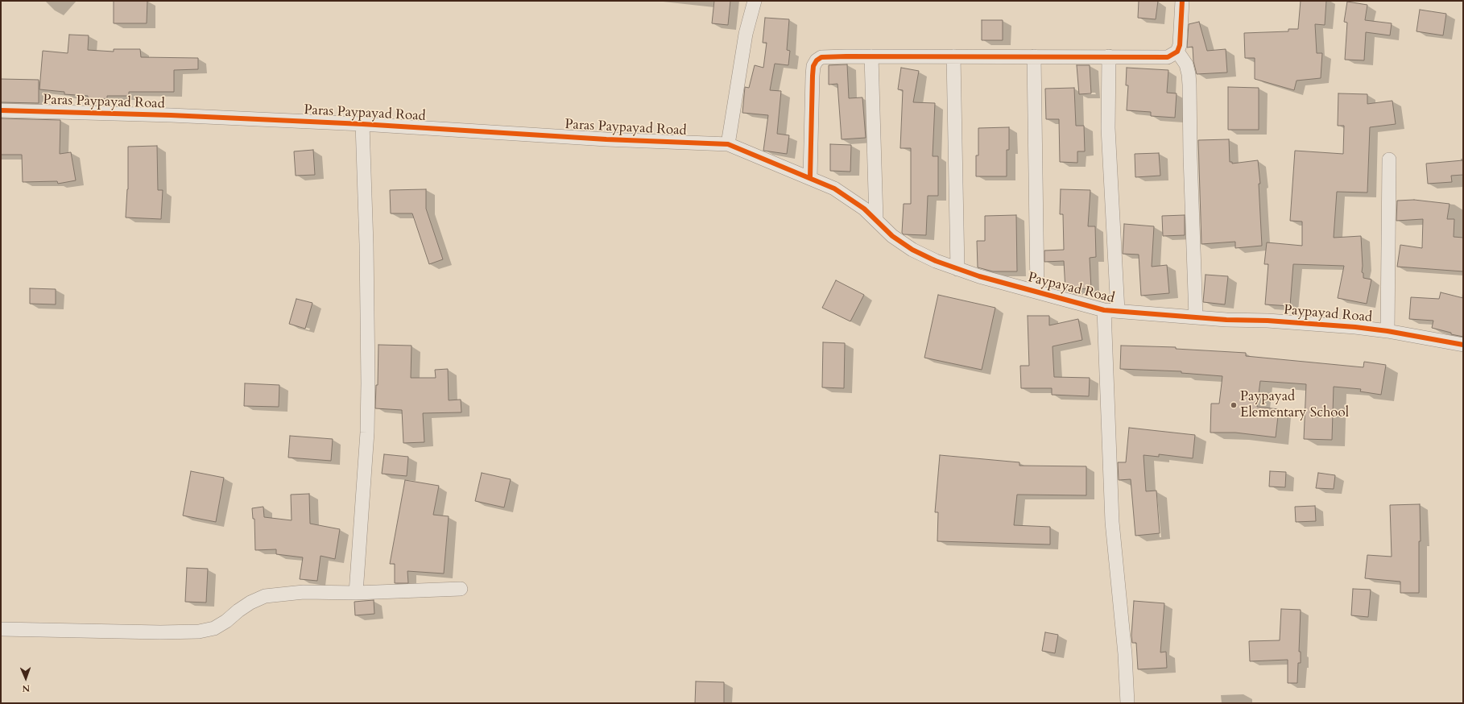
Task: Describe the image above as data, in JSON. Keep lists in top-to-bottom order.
{
  "streets": {
    "street": ["Paras Paypayad Road", "Paypayad Road"]
  },
  "crossings": [
    ["Paras Paypayad Road", "Paypayad Road"]
  ],
  "places": ["Paypayad Elementary School"],
  "north": "bottom"
}
